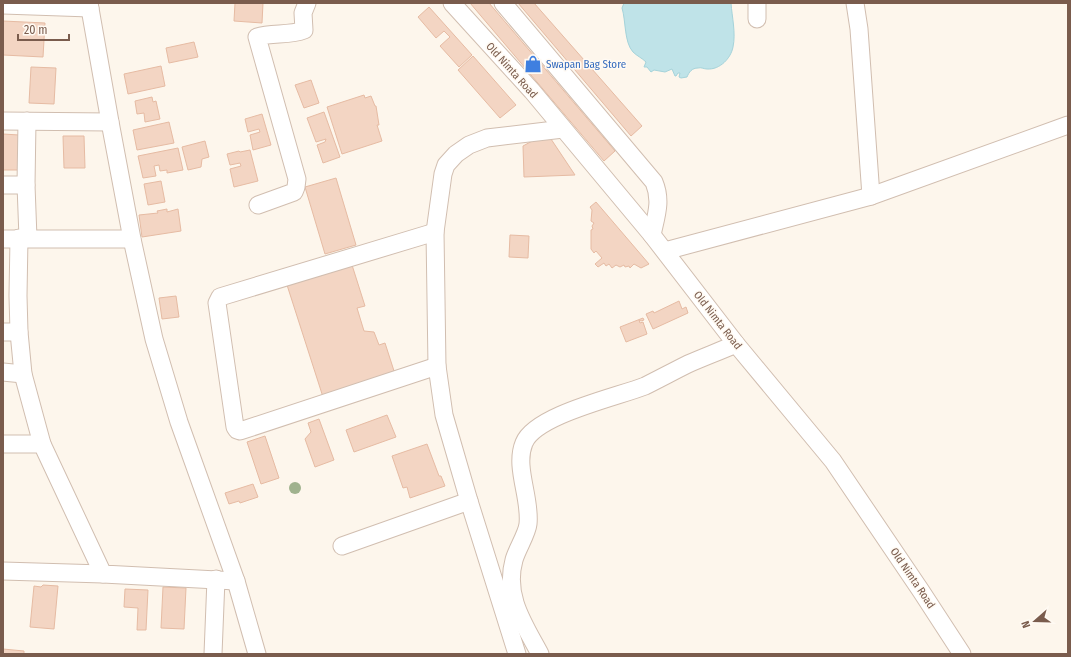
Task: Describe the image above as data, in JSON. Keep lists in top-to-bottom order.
{
  "streets": {
    "street": ["Old Nimta Road"]
  },
  "places": {
    "shop": ["Swapan Bag Store"]
  },
  "scale_bar": "20 m",
  "north": "left"
}
